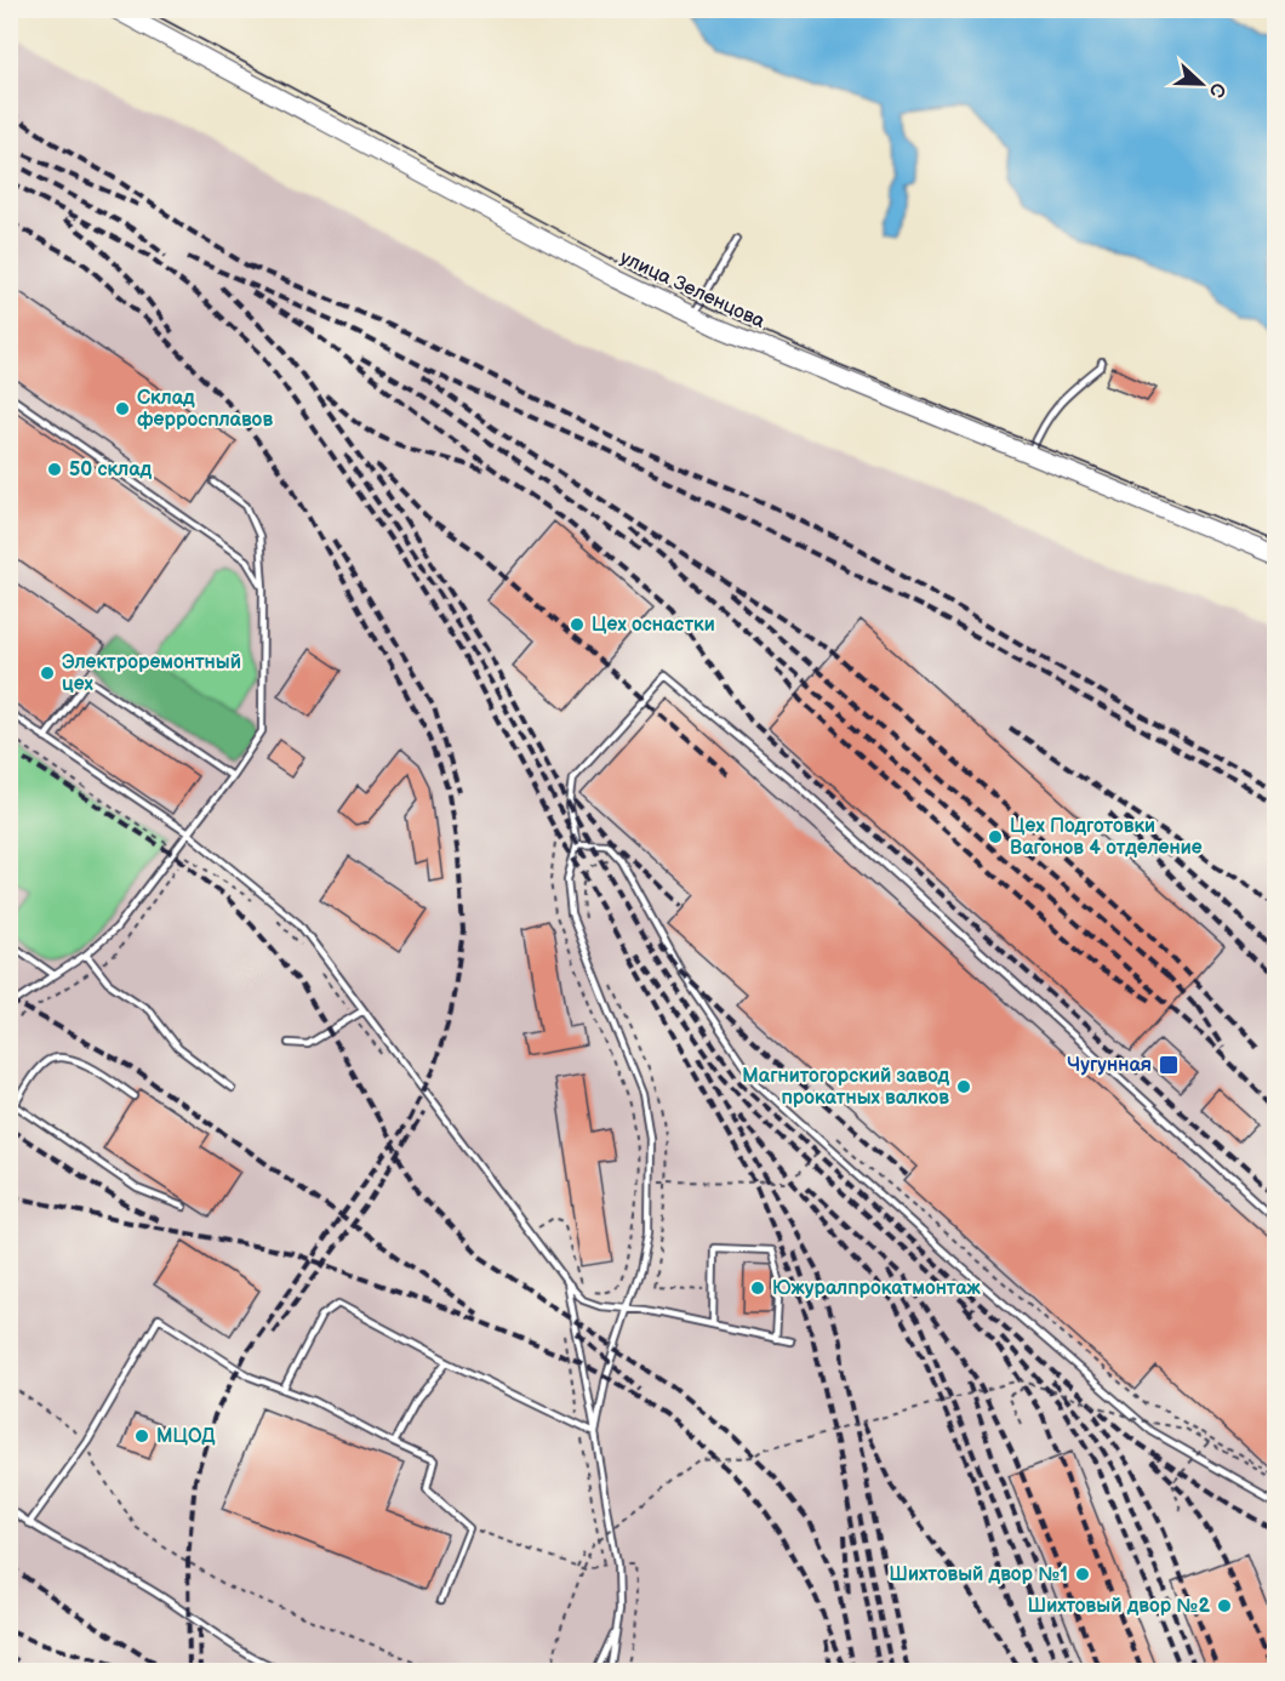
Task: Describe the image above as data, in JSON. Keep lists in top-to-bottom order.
{
  "streets": {
    "main road": ["улица Зеленцова"]
  },
  "places": {
    "other": [
      "Склад ферросплавов",
      "50 склад",
      "Цех оснастки",
      "Электроремонтный цех",
      "Цех Подготовки Вагонов 4 отделение",
      "Магнитогорский завод прокатных валков",
      "Южуралпрокатмонтаж",
      "МЦОД",
      "Шихтовый двор №1",
      "Шихтовый двор №2"
    ],
    "transit": ["Чугунная"]
  },
  "north": "right"
}
